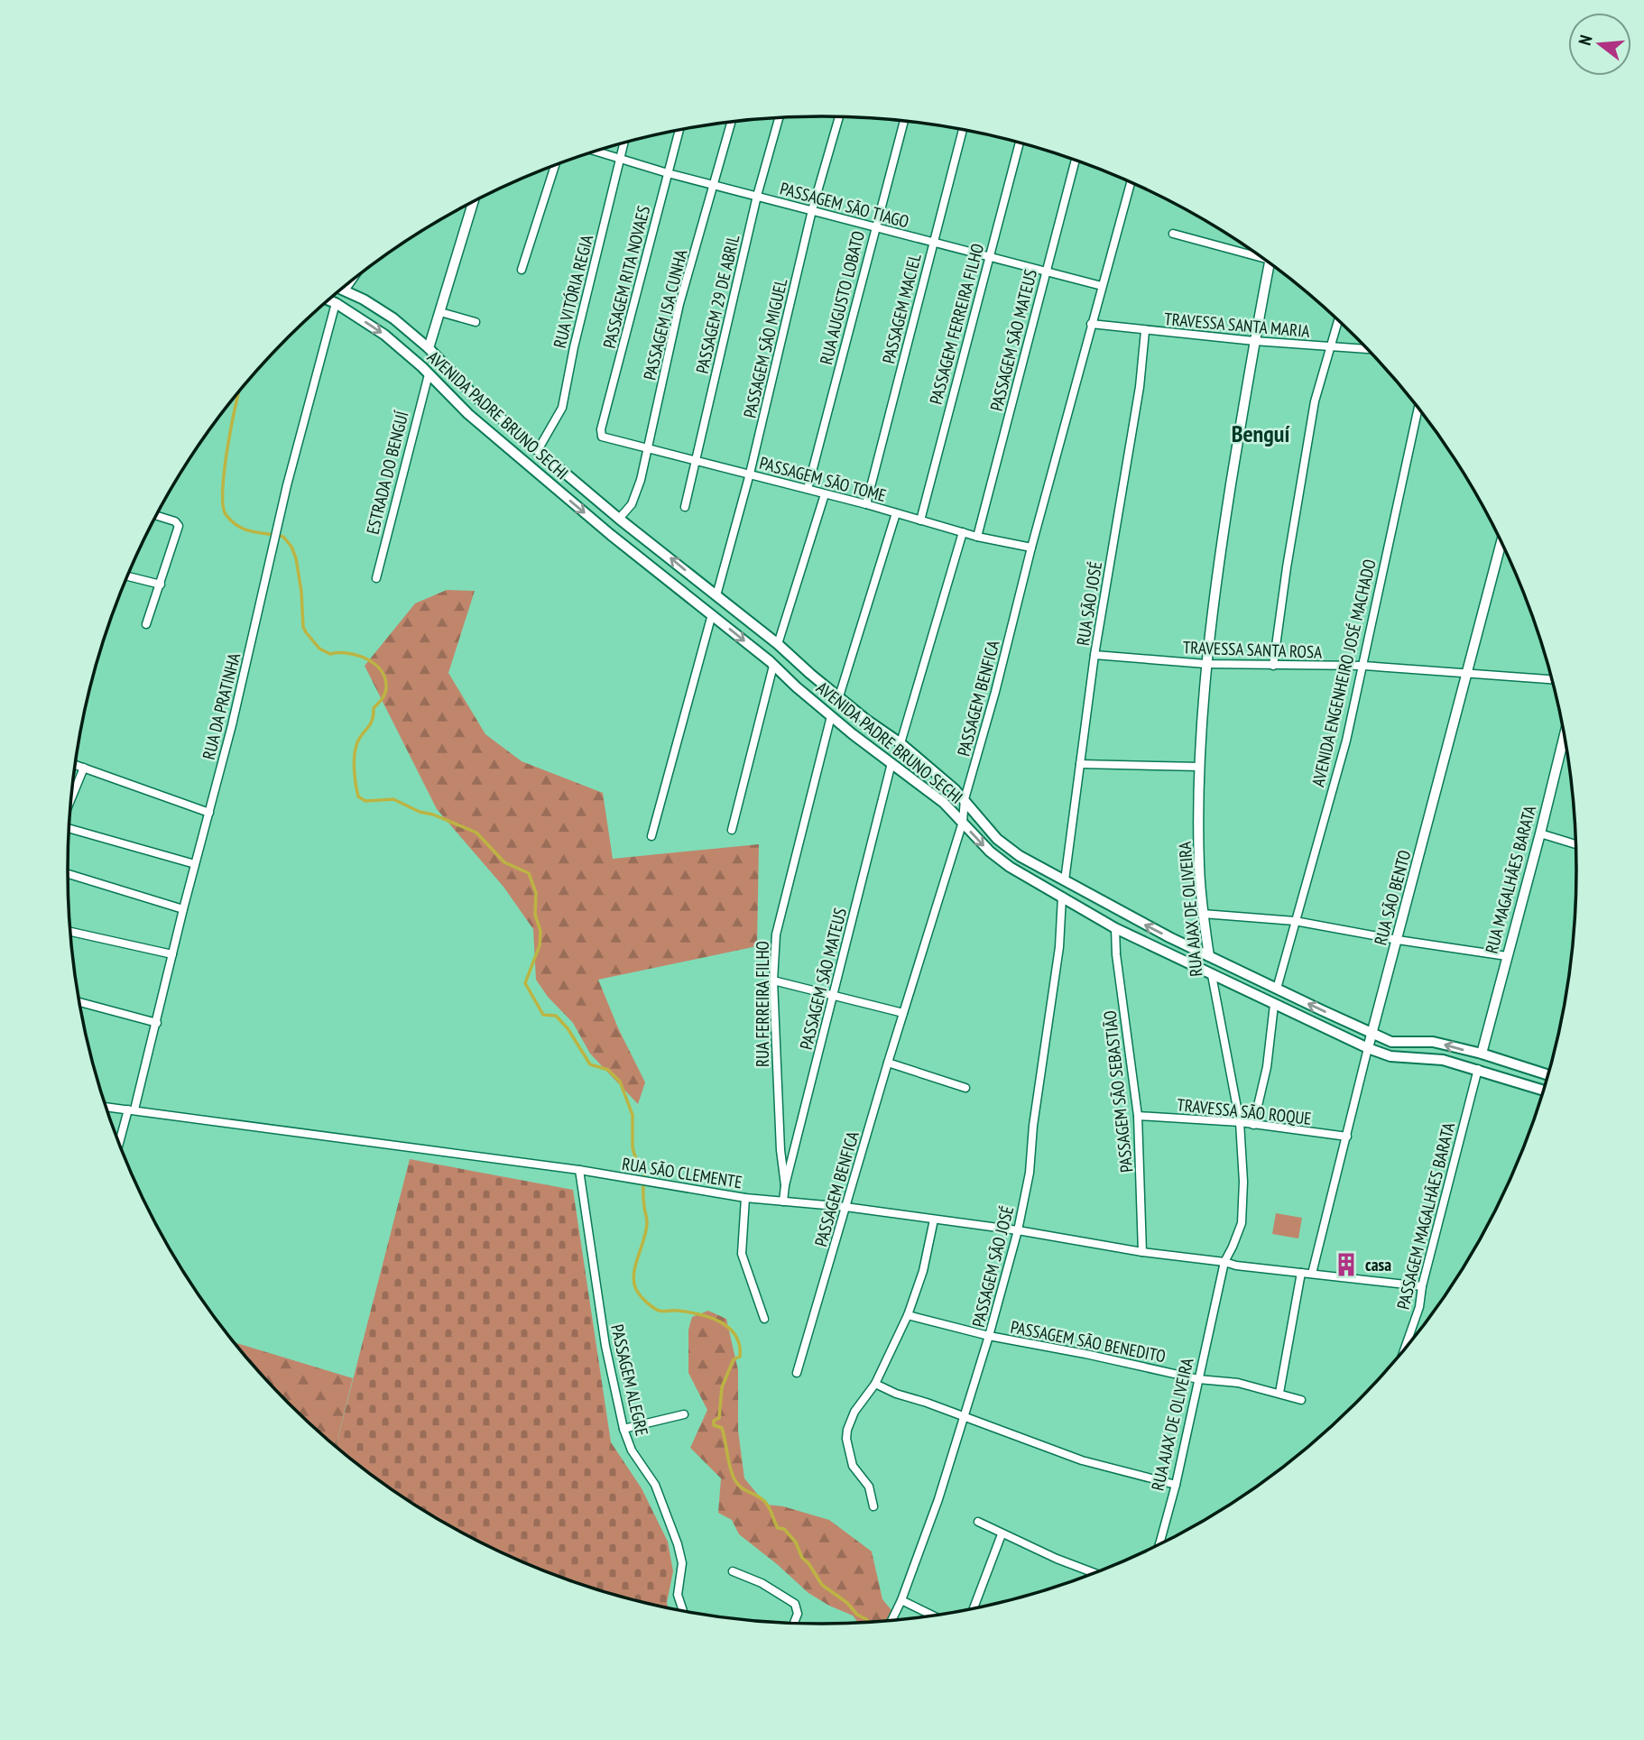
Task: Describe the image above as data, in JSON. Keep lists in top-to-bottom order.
{
  "streets": {
    "main road": ["AVENIDA PADRE BRUNO SECHI", "RUA AJAX DE OLIVEIRA"],
    "street": [
      "PASSAGEM SÃO TIAGO",
      "PASSAGEM RITA NOVAES",
      "RUA VITÓRIA REGIA",
      "RUA AUGUSTO LOBATO",
      "PASSAGEM 29 DE ABRIL",
      "PASSAGEM MACIEL",
      "PASSAGEM ISA CUNHA",
      "PASSAGEM FERREIRA FILHO",
      "TRAVESSA SANTA MARIA",
      "PASSAGEM SÃO MATEUS",
      "PASSAGEM SÃO MIGUEL",
      "ESTRADA DO BENGUÍ",
      "PASSAGEM SÃO TOME",
      "RUA SÃO JOSÉ",
      "TRAVESSA SANTA ROSA",
      "AVENIDA ENGENHEIRO JOSÉ MACHADO",
      "PASSAGEM BENFICA",
      "RUA DA PRATINHA",
      "RUA MAGALHÃES BARATA",
      "RUA SÃO BENTO",
      "RUA FERREIRA FILHO",
      "PASSAGEM SÃO SEBASTIÃO",
      "TRAVESSA SÃO ROQUE",
      "RUA SÃO CLEMENTE",
      "PASSAGEM MAGALHÃES BARATA",
      "PASSAGEM SÃO JOSÉ",
      "PASSAGEM SÃO BENEDITO",
      "PASSAGEM ALEGRE"
    ]
  },
  "crossings": [
    ["PASSAGEM SÃO TIAGO", "PASSAGEM RITA NOVAES"],
    ["PASSAGEM SÃO TIAGO", "RUA VITÓRIA REGIA"],
    ["PASSAGEM SÃO TIAGO", "RUA AUGUSTO LOBATO"],
    ["PASSAGEM SÃO TIAGO", "PASSAGEM 29 DE ABRIL"],
    ["PASSAGEM SÃO TIAGO", "PASSAGEM MACIEL"],
    ["PASSAGEM SÃO TIAGO", "PASSAGEM ISA CUNHA"],
    ["PASSAGEM SÃO TIAGO", "PASSAGEM FERREIRA FILHO"],
    ["PASSAGEM SÃO TIAGO", "PASSAGEM SÃO MATEUS"],
    ["PASSAGEM SÃO TIAGO", "PASSAGEM SÃO MIGUEL"],
    ["PASSAGEM SÃO TIAGO", "PASSAGEM BENFICA"],
    ["PASSAGEM RITA NOVAES", "PASSAGEM SÃO TOME"],
    ["RUA VITÓRIA REGIA", "AVENIDA PADRE BRUNO SECHI"],
    ["RUA AUGUSTO LOBATO", "PASSAGEM SÃO TOME"],
    ["PASSAGEM 29 DE ABRIL", "PASSAGEM SÃO TOME"],
    ["PASSAGEM MACIEL", "PASSAGEM SÃO TOME"],
    ["PASSAGEM ISA CUNHA", "AVENIDA PADRE BRUNO SECHI"],
    ["PASSAGEM ISA CUNHA", "PASSAGEM SÃO TOME"],
    ["PASSAGEM FERREIRA FILHO", "PASSAGEM SÃO TOME"],
    ["TRAVESSA SANTA MARIA", "RUA SÃO JOSÉ"],
    ["TRAVESSA SANTA MARIA", "PASSAGEM BENFICA"],
    ["TRAVESSA SANTA MARIA", "RUA AJAX DE OLIVEIRA"],
    ["PASSAGEM SÃO MATEUS", "AVENIDA PADRE BRUNO SECHI"],
    ["PASSAGEM SÃO MATEUS", "PASSAGEM SÃO TOME"],
    ["PASSAGEM SÃO MATEUS", "RUA FERREIRA FILHO"],
    ["PASSAGEM SÃO MATEUS", "RUA SÃO CLEMENTE"],
    ["PASSAGEM SÃO MIGUEL", "AVENIDA PADRE BRUNO SECHI"],
    ["PASSAGEM SÃO MIGUEL", "PASSAGEM SÃO TOME"],
    ["AVENIDA PADRE BRUNO SECHI", "ESTRADA DO BENGUÍ"],
    ["AVENIDA PADRE BRUNO SECHI", "RUA SÃO JOSÉ"],
    ["AVENIDA PADRE BRUNO SECHI", "AVENIDA ENGENHEIRO JOSÉ MACHADO"],
    ["AVENIDA PADRE BRUNO SECHI", "PASSAGEM BENFICA"],
    ["AVENIDA PADRE BRUNO SECHI", "RUA DA PRATINHA"],
    ["AVENIDA PADRE BRUNO SECHI", "RUA MAGALHÃES BARATA"],
    ["AVENIDA PADRE BRUNO SECHI", "RUA SÃO BENTO"],
    ["AVENIDA PADRE BRUNO SECHI", "RUA AJAX DE OLIVEIRA"],
    ["AVENIDA PADRE BRUNO SECHI", "RUA FERREIRA FILHO"],
    ["AVENIDA PADRE BRUNO SECHI", "PASSAGEM SÃO SEBASTIÃO"],
    ["AVENIDA PADRE BRUNO SECHI", "PASSAGEM MAGALHÃES BARATA"],
    ["AVENIDA PADRE BRUNO SECHI", "PASSAGEM SÃO JOSÉ"],
    ["PASSAGEM SÃO TOME", "PASSAGEM BENFICA"],
    ["RUA SÃO JOSÉ", "TRAVESSA SANTA ROSA"],
    ["TRAVESSA SANTA ROSA", "AVENIDA ENGENHEIRO JOSÉ MACHADO"],
    ["TRAVESSA SANTA ROSA", "RUA SÃO BENTO"],
    ["TRAVESSA SANTA ROSA", "RUA AJAX DE OLIVEIRA"],
    ["PASSAGEM BENFICA", "RUA SÃO CLEMENTE"],
    ["RUA DA PRATINHA", "RUA SÃO CLEMENTE"],
    ["RUA SÃO BENTO", "TRAVESSA SÃO ROQUE"],
    ["RUA SÃO BENTO", "RUA SÃO CLEMENTE"],
    ["RUA AJAX DE OLIVEIRA", "TRAVESSA SÃO ROQUE"],
    ["RUA AJAX DE OLIVEIRA", "RUA SÃO CLEMENTE"],
    ["RUA AJAX DE OLIVEIRA", "PASSAGEM SÃO BENEDITO"],
    ["PASSAGEM SÃO SEBASTIÃO", "TRAVESSA SÃO ROQUE"],
    ["PASSAGEM SÃO SEBASTIÃO", "RUA SÃO CLEMENTE"],
    ["RUA SÃO CLEMENTE", "PASSAGEM MAGALHÃES BARATA"],
    ["RUA SÃO CLEMENTE", "PASSAGEM SÃO JOSÉ"],
    ["RUA SÃO CLEMENTE", "PASSAGEM ALEGRE"],
    ["PASSAGEM SÃO JOSÉ", "PASSAGEM SÃO BENEDITO"]
  ],
  "districts": ["Benguí"],
  "places": {
    "building": ["casa"]
  },
  "north": "left"
}
